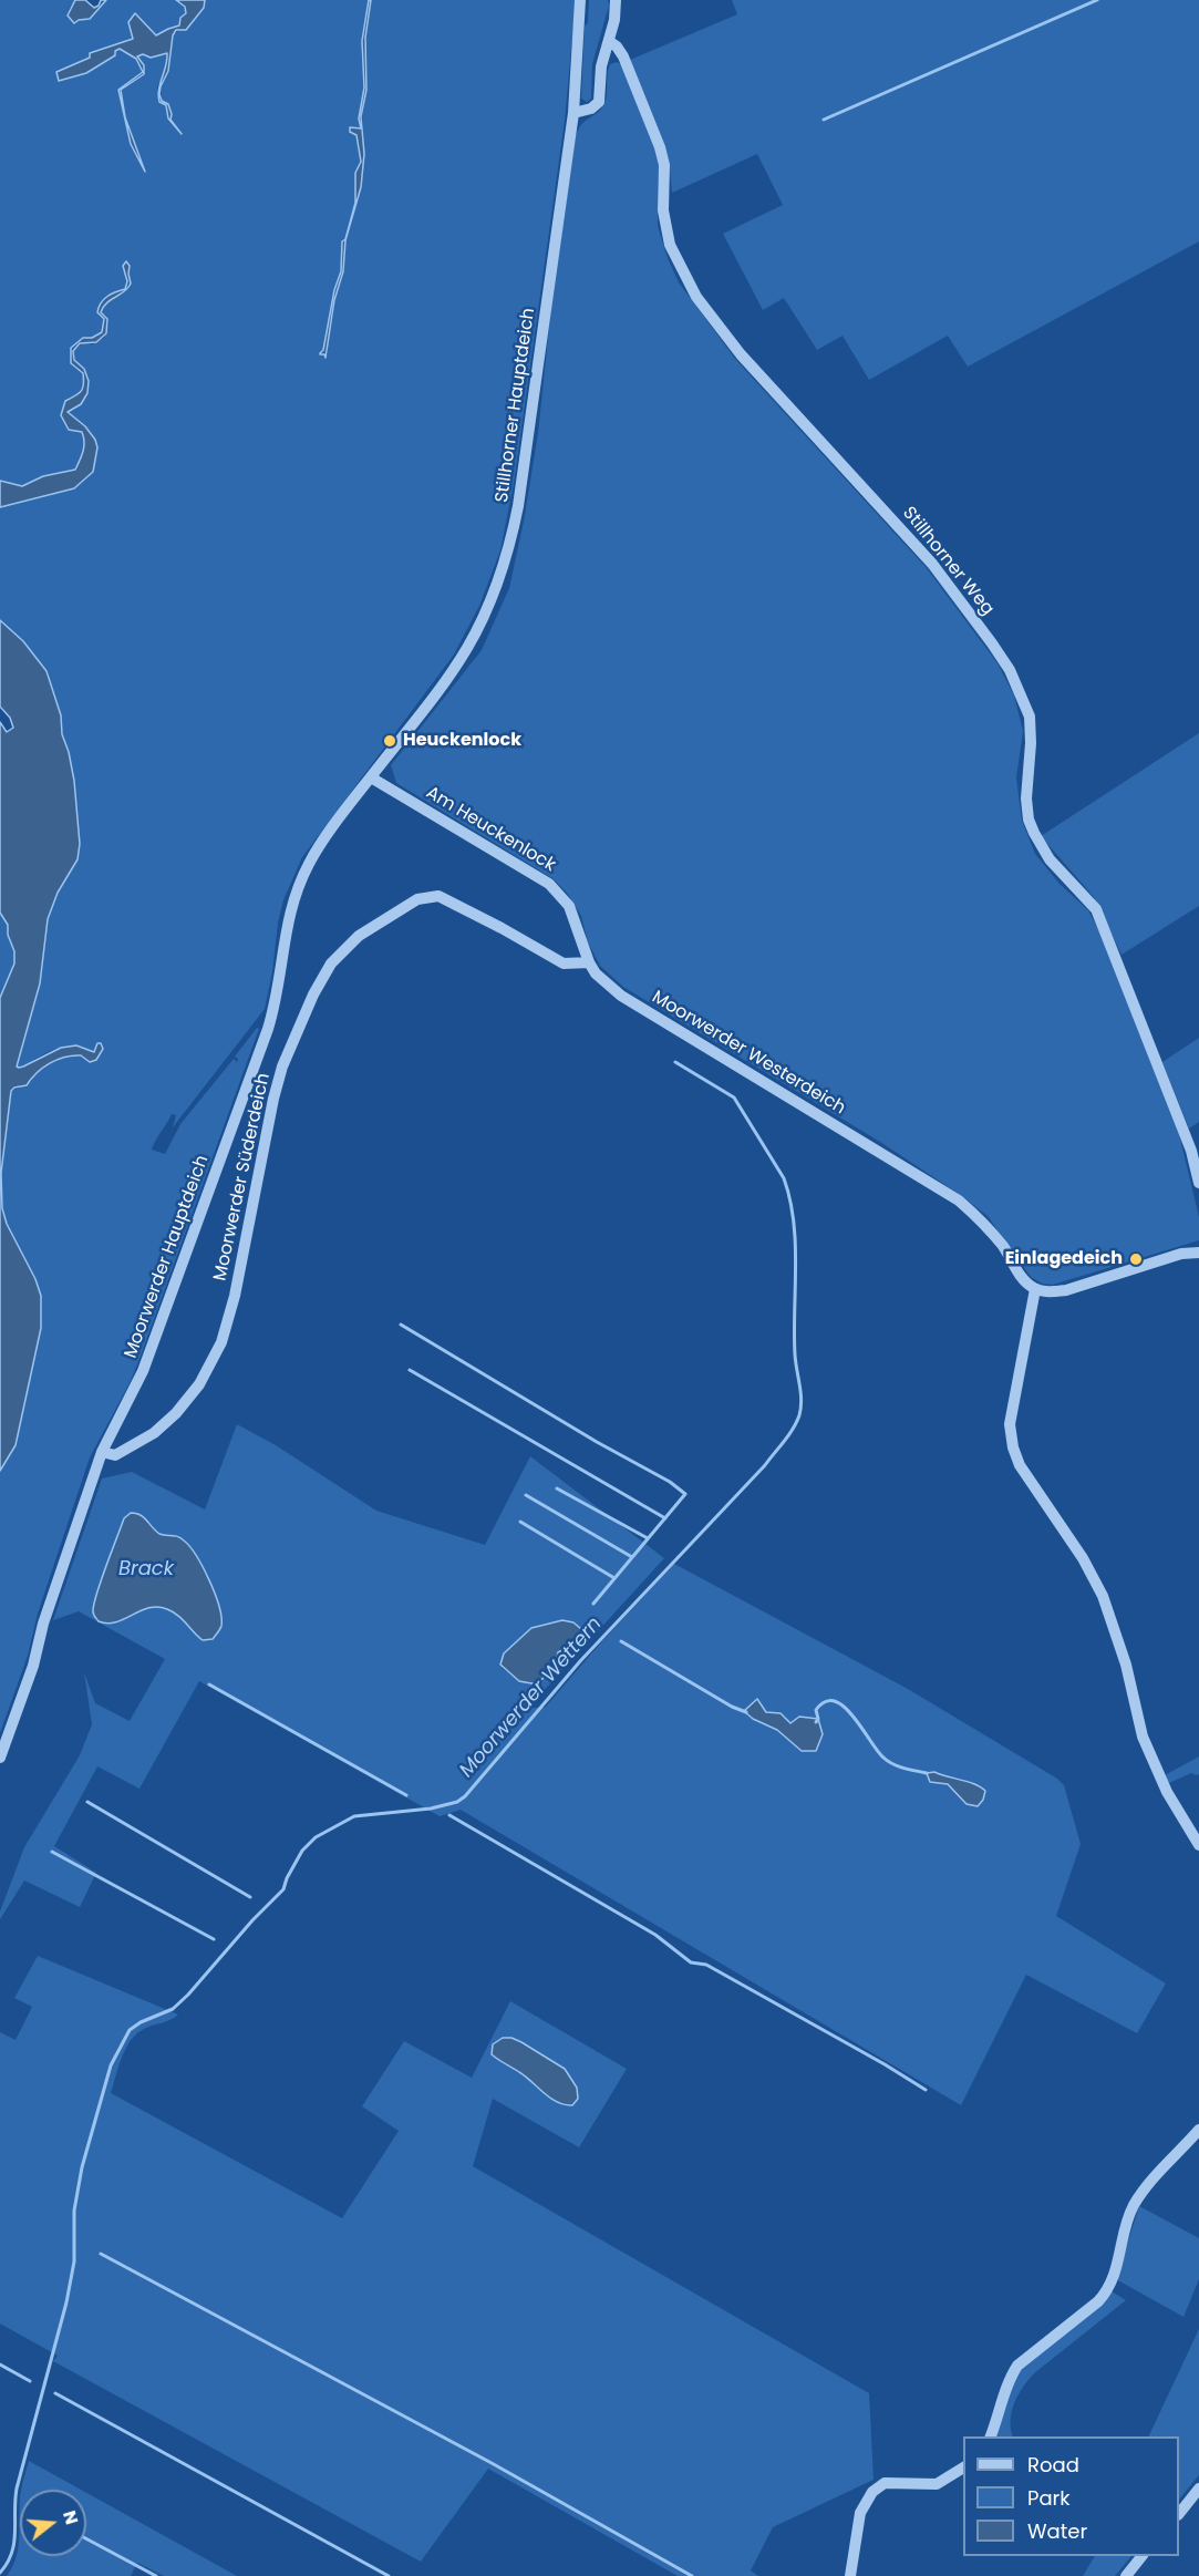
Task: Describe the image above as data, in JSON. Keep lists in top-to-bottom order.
{
  "streets": {
    "street": [
      "Stillhorner Hauptdeich",
      "Stillhorner Weg",
      "Am Heuckenlock",
      "Moorwerder Westerdeich",
      "Moorwerder Süderdeich",
      "Moorwerder Hauptdeich"
    ]
  },
  "crossings": [
    ["Stillhorner Hauptdeich", "Am Heuckenlock"],
    ["Stillhorner Hauptdeich", "Moorwerder Hauptdeich"],
    ["Am Heuckenlock", "Moorwerder Westerdeich"],
    ["Am Heuckenlock", "Moorwerder Süderdeich"],
    ["Am Heuckenlock", "Moorwerder Hauptdeich"],
    ["Moorwerder Westerdeich", "Moorwerder Süderdeich"],
    ["Moorwerder Süderdeich", "Moorwerder Hauptdeich"]
  ],
  "water": ["Brack", "Moorwerder Wettern"],
  "places": ["Heuckenlock", "Einlagedeich"],
  "legend": ["Road", "Park", "Water"],
  "north": "right"
}
